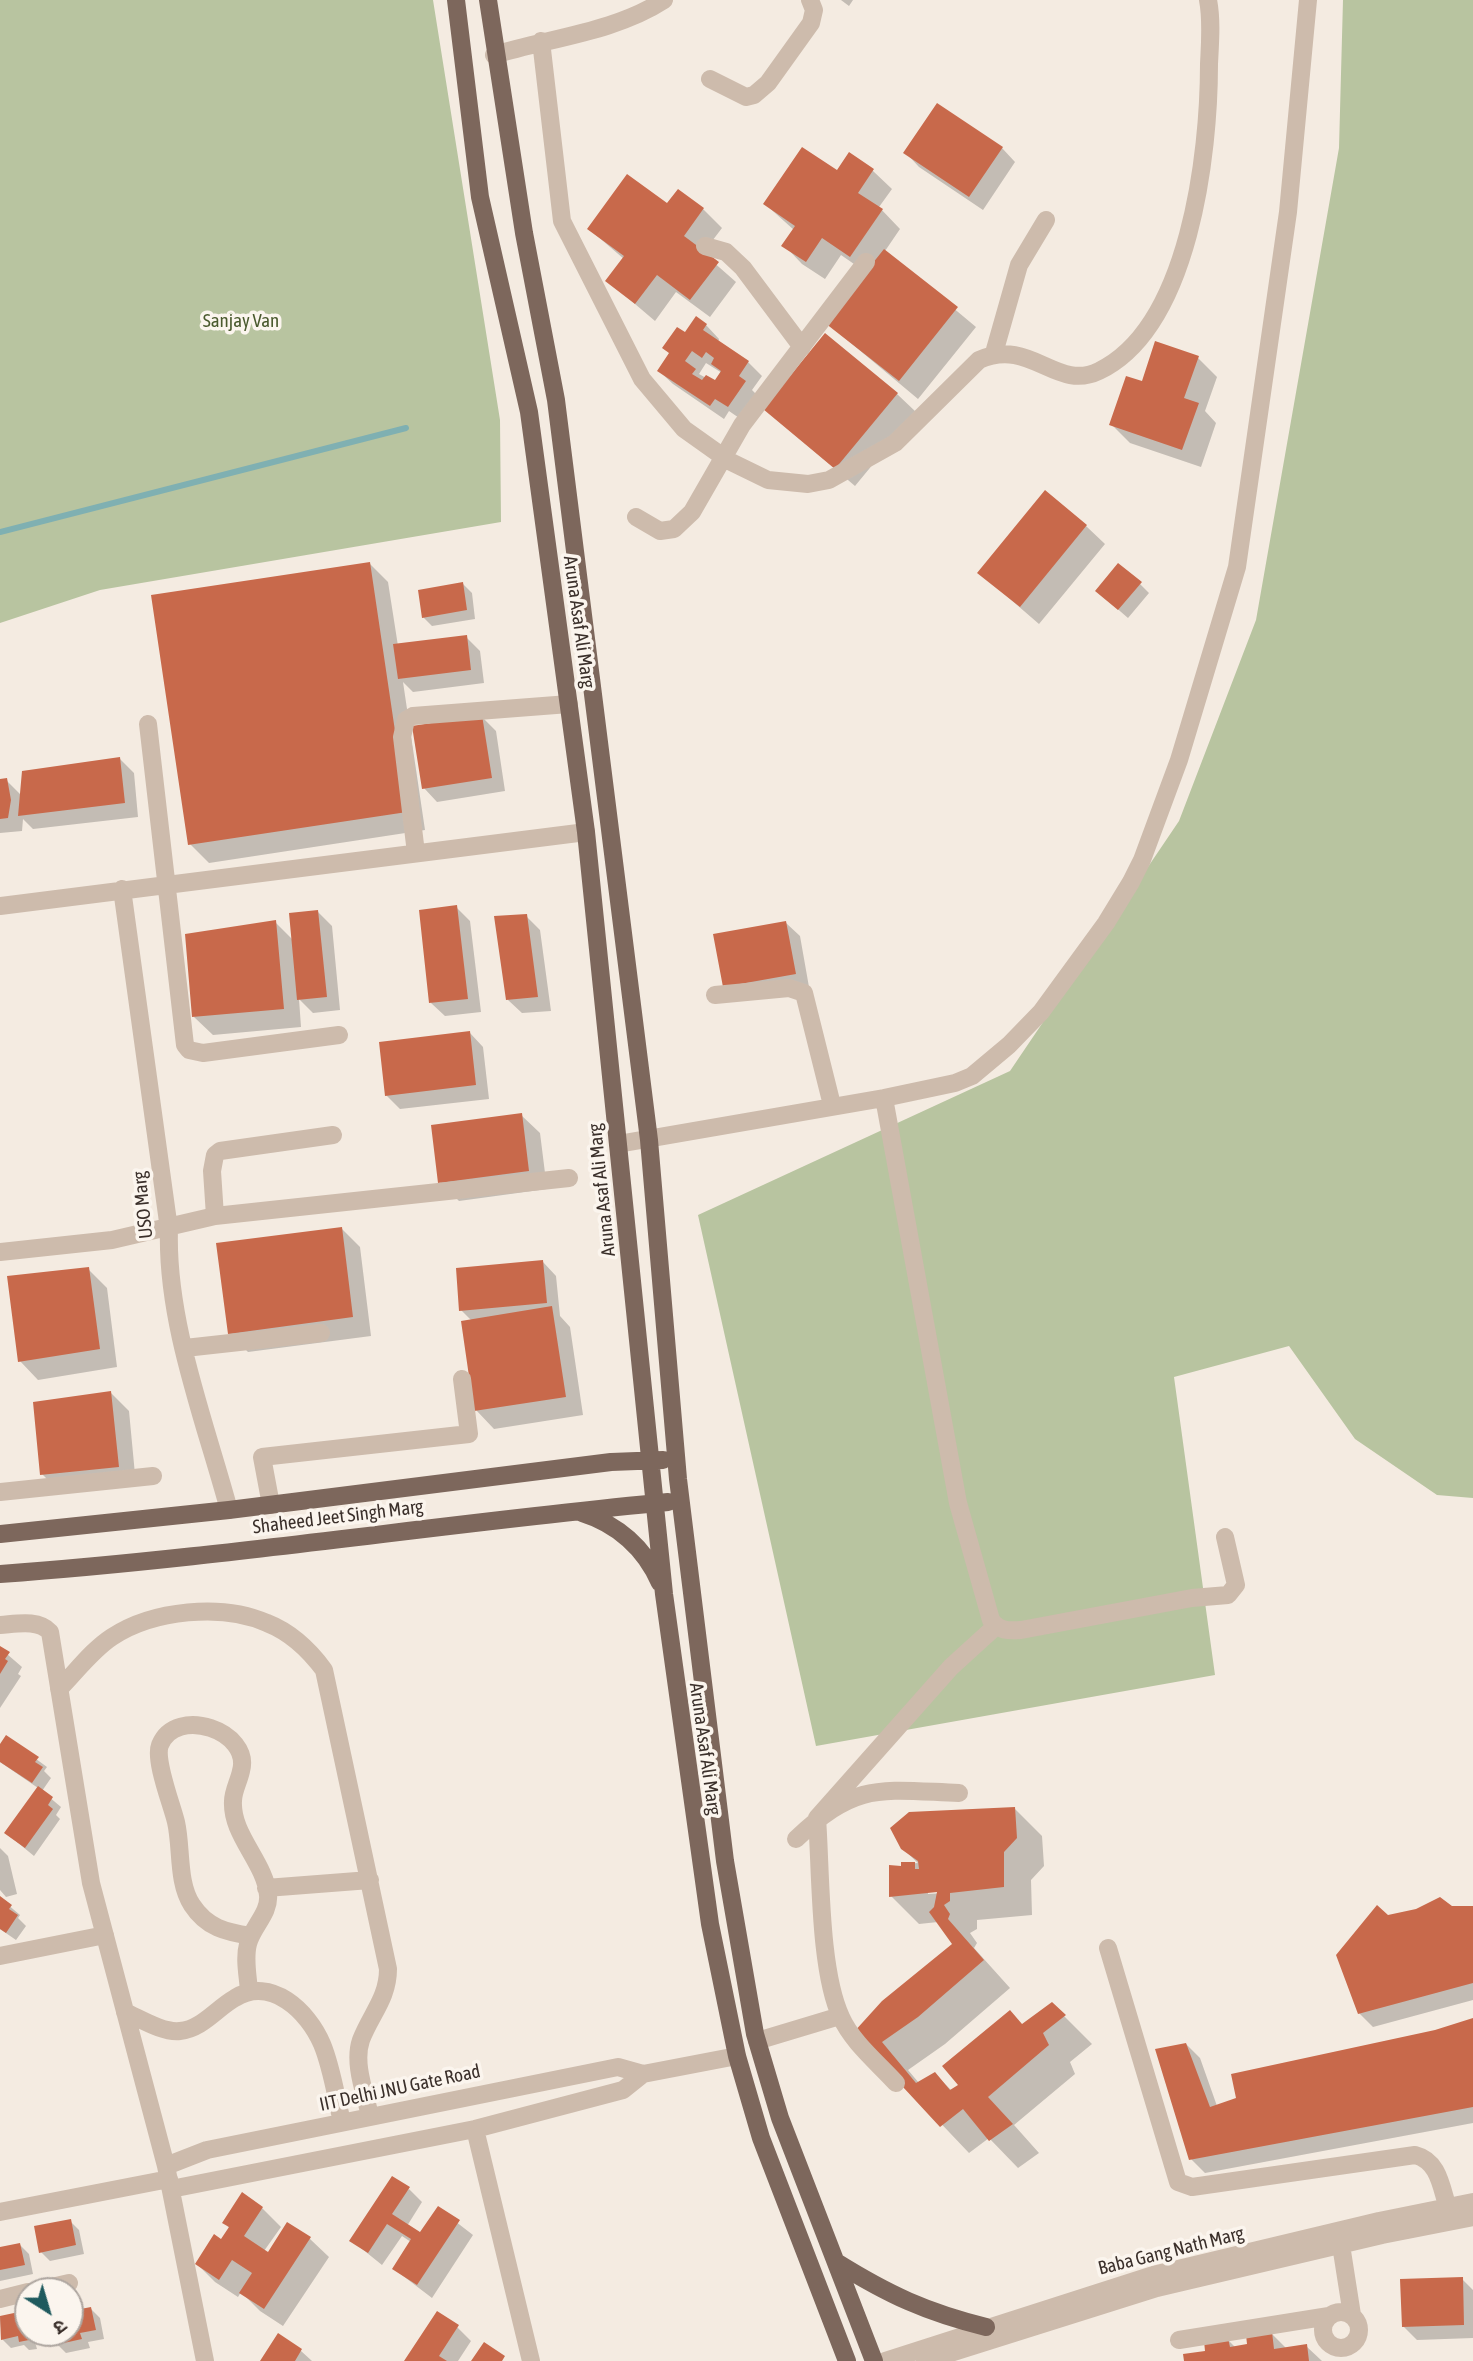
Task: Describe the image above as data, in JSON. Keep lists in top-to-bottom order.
{
  "streets": {
    "main road": ["Aruna Asaf Ali Marg", "Shaheed Jeet Singh Marg"],
    "street": ["USO Marg", "IIT Delhi JNU Gate Road", "Baba Gang Nath Marg"]
  },
  "crossings": [
    ["Aruna Asaf Ali Marg", "Shaheed Jeet Singh Marg"],
    ["Aruna Asaf Ali Marg", "IIT Delhi JNU Gate Road"],
    ["USO Marg", "Shaheed Jeet Singh Marg"]
  ],
  "parks": ["Sanjay Van"],
  "north": "bottom right"
}
